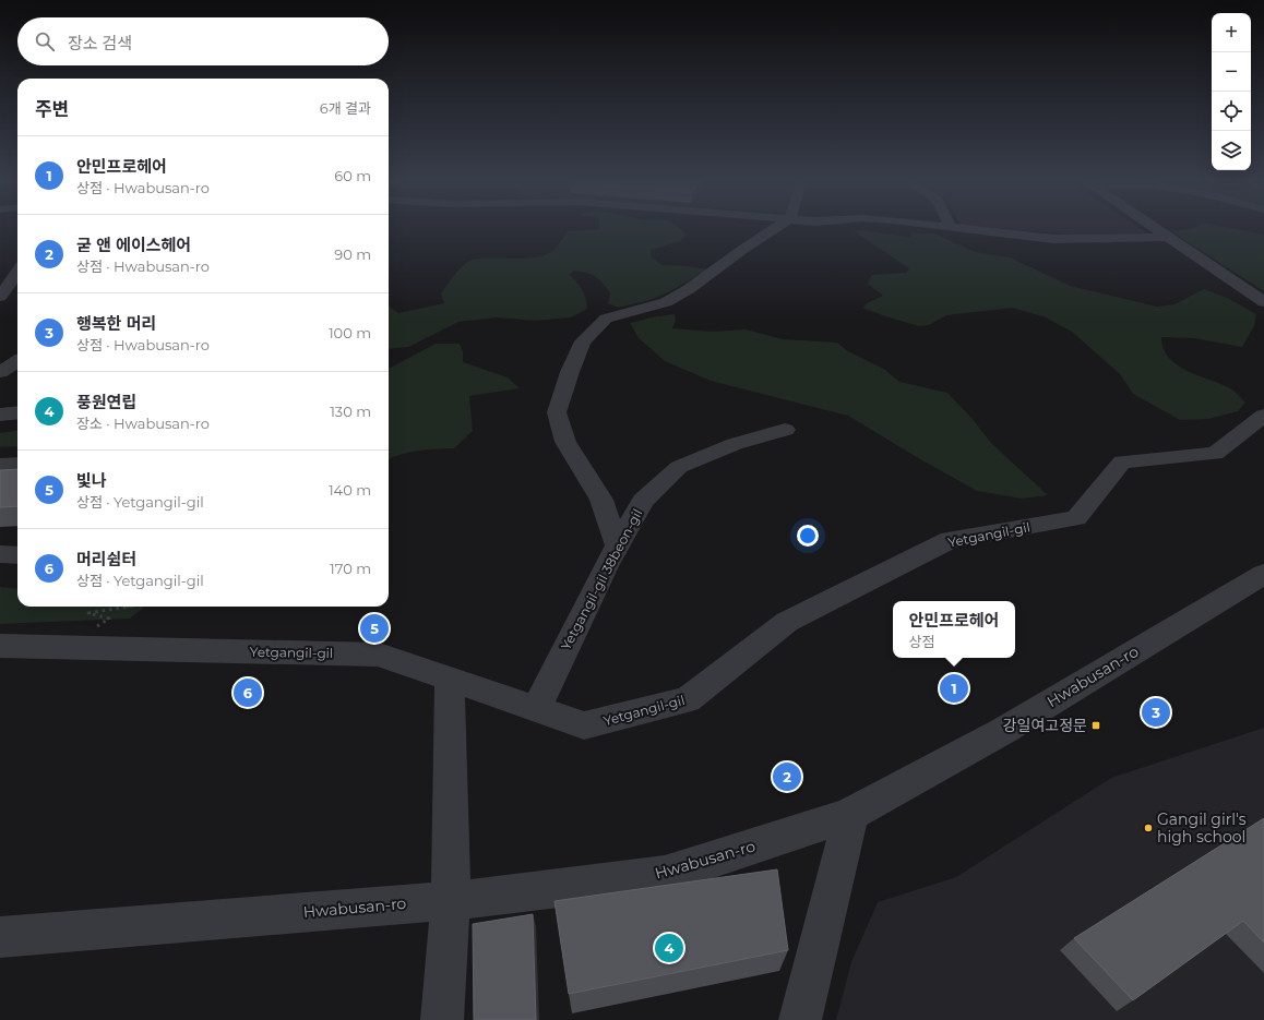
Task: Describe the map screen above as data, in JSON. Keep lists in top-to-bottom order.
{
  "streets": {
    "street": ["Yetgangil-gil", "Yetgangil-gil 38beon-gil", "Hwabusan-ro"]
  },
  "crossings": [
    ["Yetgangil-gil", "Yetgangil-gil 38beon-gil"]
  ],
  "places": {
    "transit": ["강일여고정문"],
    "other": ["Gangil girl's high school"]
  },
  "page": {
    "map_buttons": ["+", "−"],
    "search": "장소 검색",
    "heading": ["주변", "6개 결과"],
    "list": [
      {
        "mark": "1",
        "name": "안민프로헤어",
        "note": "상점 · Hwabusan-ro",
        "value": "60 m"
      },
      {
        "mark": "2",
        "name": "굳 앤 에이스헤어",
        "note": "상점 · Hwabusan-ro",
        "value": "90 m"
      },
      {
        "mark": "3",
        "name": "행복한 머리",
        "note": "상점 · Hwabusan-ro",
        "value": "100 m"
      },
      {
        "mark": "4",
        "name": "풍원연립",
        "note": "장소 · Hwabusan-ro",
        "value": "130 m"
      },
      {
        "mark": "5",
        "name": "빛나",
        "note": "상점 · Yetgangil-gil",
        "value": "140 m"
      },
      {
        "mark": "6",
        "name": "머리쉼터",
        "note": "상점 · Yetgangil-gil",
        "value": "170 m"
      }
    ],
    "popup": ["안민프로헤어", "상점"],
    "pins": [
      "5",
      "1",
      "6",
      "3",
      "2",
      "4"
    ]
  }
}
